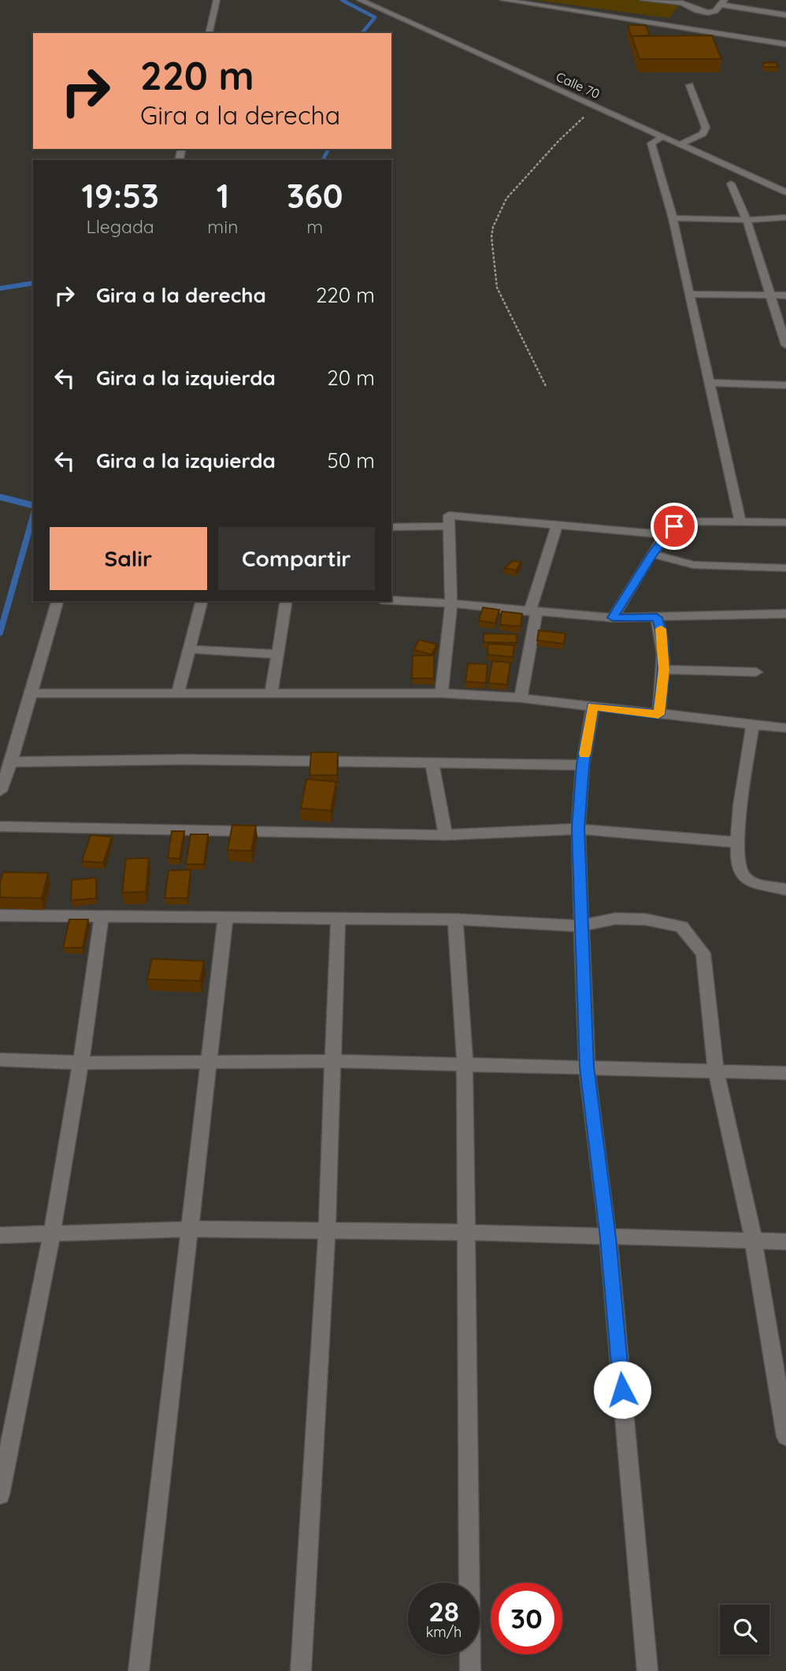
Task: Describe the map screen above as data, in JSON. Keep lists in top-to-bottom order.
{
  "streets": {
    "street": ["Calle 70"]
  },
  "page": {
    "turn": ["220 m", "Gira a la derecha"],
    "eta": [
      "19:53",
      "Llegada",
      "1",
      "min",
      "360",
      "m"
    ],
    "list": [
      {
        "name": "Gira a la derecha",
        "value": "220 m"
      },
      {
        "name": "Gira a la izquierda",
        "value": "20 m"
      },
      {
        "name": "Gira a la izquierda",
        "value": "50 m"
      }
    ],
    "buttons": ["Salir", "Compartir"],
    "speed": "28 km/h",
    "limit": "30"
  }
}
